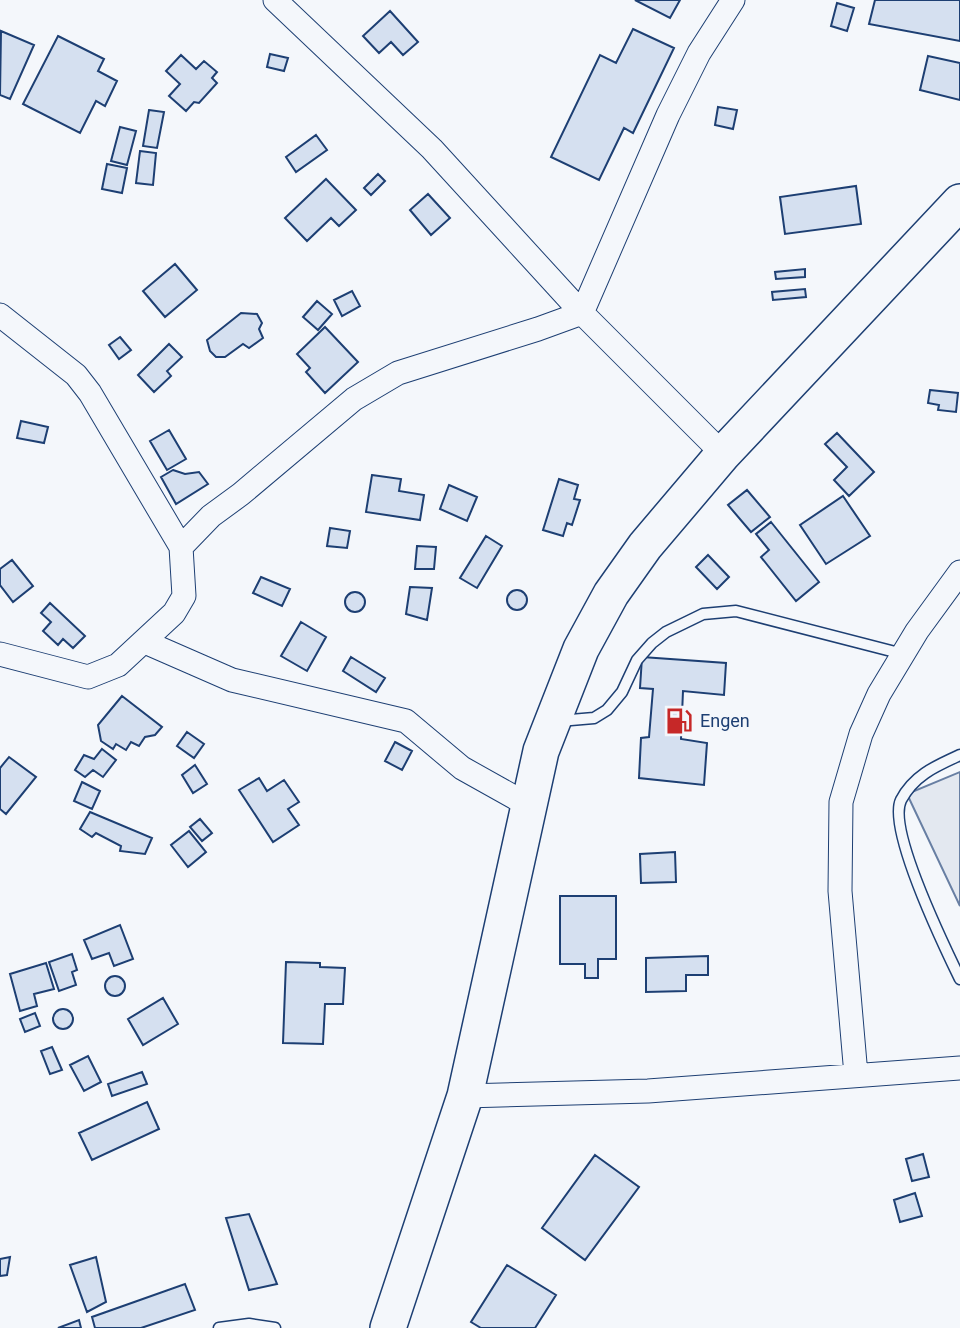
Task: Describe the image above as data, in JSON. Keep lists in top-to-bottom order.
{
  "places": {
    "fuel station": ["Engen"]
  }
}
